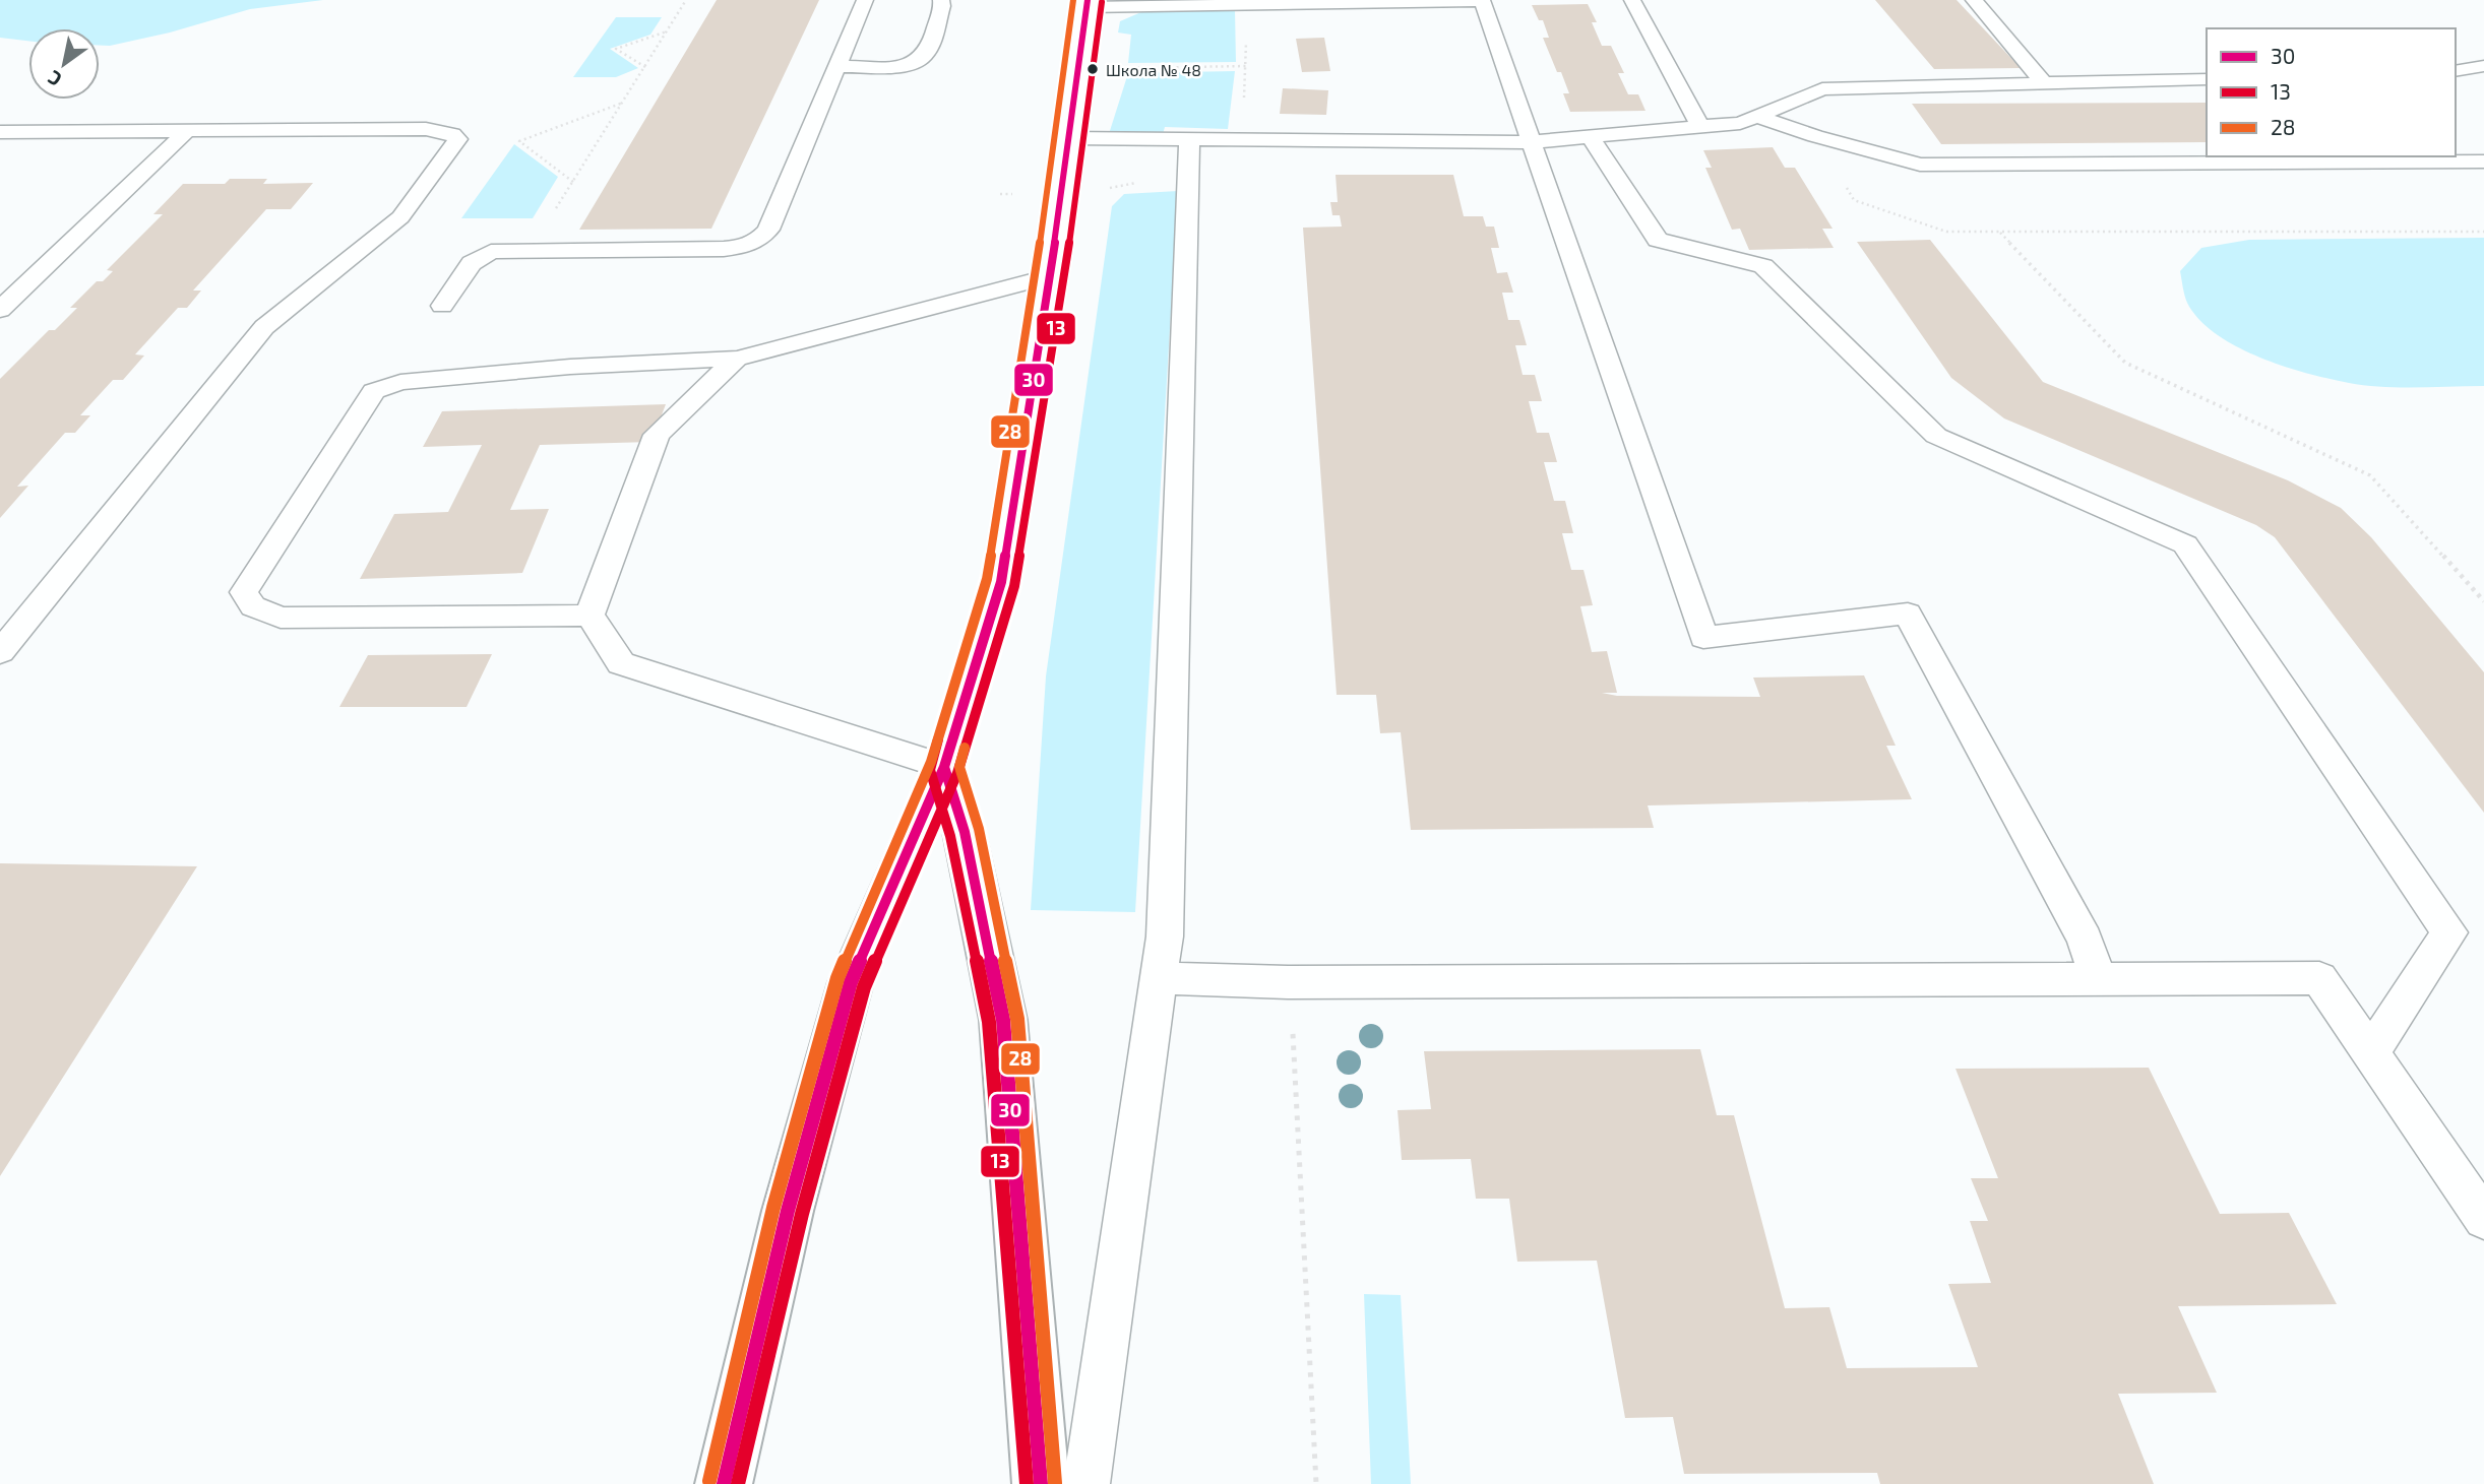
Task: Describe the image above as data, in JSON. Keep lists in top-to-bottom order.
{
  "places": ["Школа № 48"],
  "lines": ["transit line 30", "transit line 28", "transit line 13"],
  "legend": ["30", "13", "28"],
  "north": "bottom left"
}
